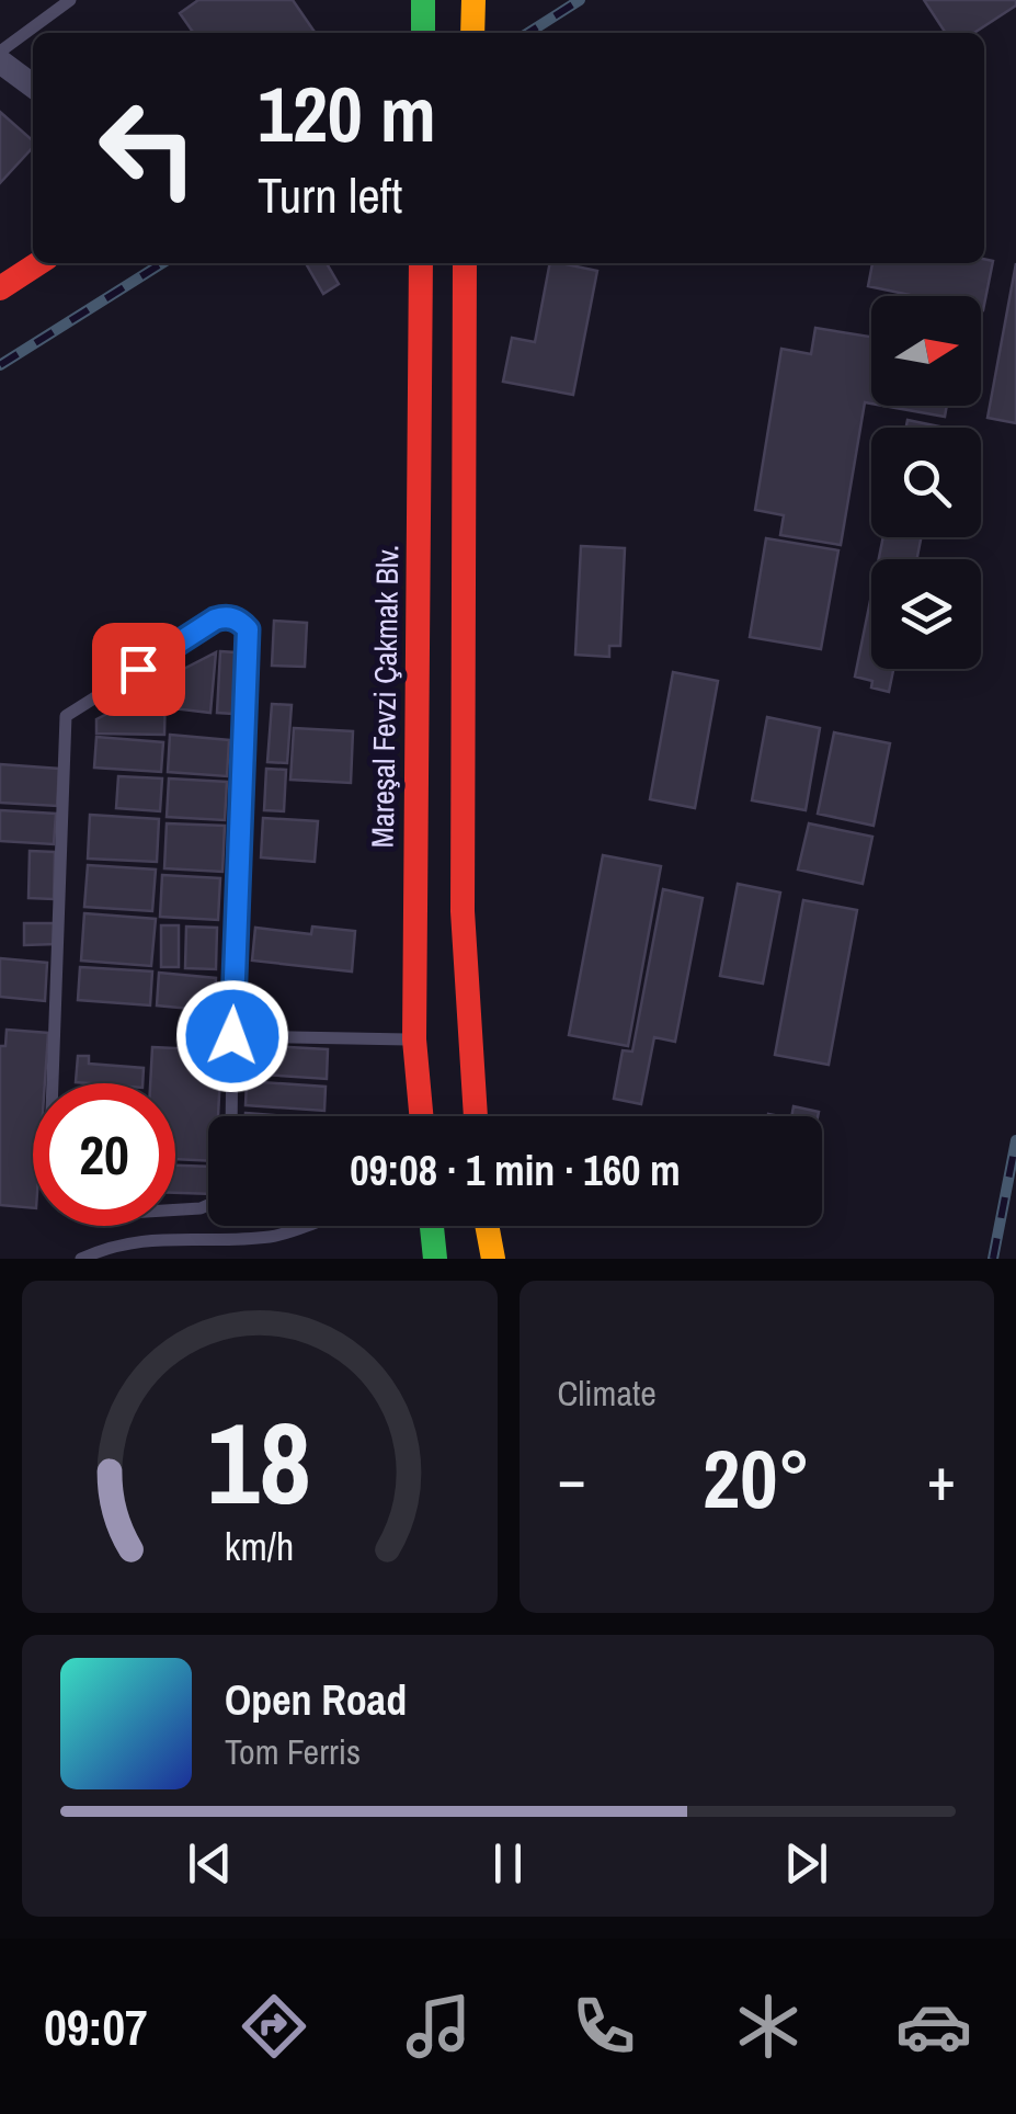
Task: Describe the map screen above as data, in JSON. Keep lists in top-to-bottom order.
{
  "streets": {
    "main road": ["Mareşal Fevzi Çakmak Blv."]
  },
  "north": "right",
  "page": {
    "turn": ["120 m", "Turn left"],
    "limit": "20",
    "trip": "09:08 · 1 min · 160 m",
    "tile": "Climate",
    "heat": ["−", "20°", "+"],
    "song": ["Open Road", "Tom Ferris"],
    "tabs": "09:07",
    "gauge": ["18", "km/h"]
  }
}
